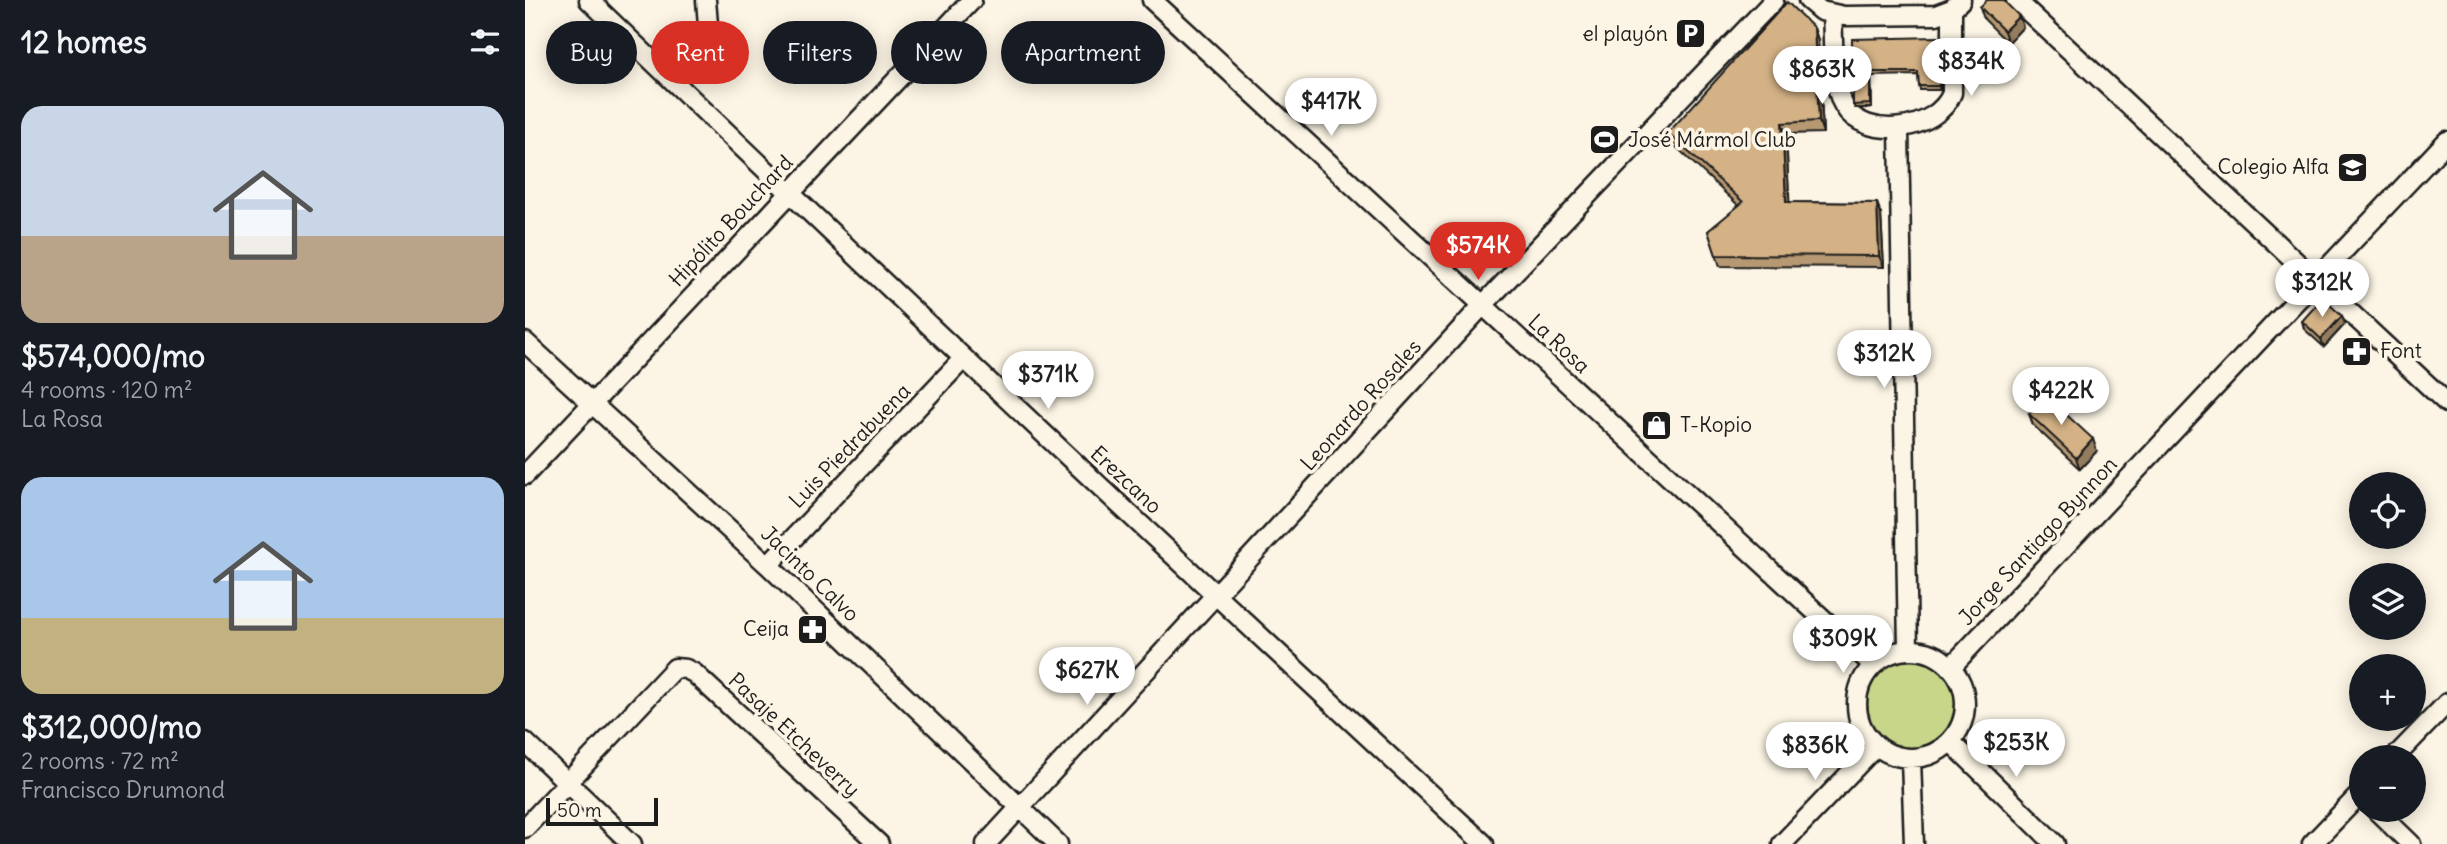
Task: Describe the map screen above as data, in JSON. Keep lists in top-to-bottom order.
{
  "streets": {
    "street": [
      "Hipólito Bouchard",
      "La Rosa",
      "Leonardo Rosales",
      "Luis Piedrabuena",
      "Erezcano",
      "Jorge Santiago Bynnon",
      "Jacinto Calvo",
      "Pasaje Etcheverry"
    ]
  },
  "crossings": [
    ["Hipólito Bouchard", "Erezcano"],
    ["Hipólito Bouchard", "Jacinto Calvo"],
    ["La Rosa", "Leonardo Rosales"],
    ["La Rosa", "Jorge Santiago Bynnon"],
    ["Leonardo Rosales", "Erezcano"],
    ["Leonardo Rosales", "Jacinto Calvo"],
    ["Luis Piedrabuena", "Erezcano"],
    ["Luis Piedrabuena", "Jacinto Calvo"]
  ],
  "places": {
    "parking": ["el playón"],
    "sports": ["José Mármol Club"],
    "school or university": ["Colegio Alfa"],
    "pharmacy": ["Font", "Ceija"],
    "shop": ["T-Kopio"]
  },
  "scale_bar": "50 m",
  "page": {
    "heading": "12 homes",
    "chip": [
      "Buy",
      "Rent",
      "Filters",
      "New",
      "Apartment"
    ],
    "price": [
      "$834K",
      "$863K",
      "$417K",
      "$574K",
      "$312K",
      "$312K",
      "$371K",
      "$422K",
      "$309K",
      "$627K",
      "$253K",
      "$836K"
    ],
    "list": [
      {
        "name": "$574,000/mo",
        "note": "4 rooms · 120 m² · La Rosa"
      },
      {
        "name": "$312,000/mo",
        "note": "2 rooms · 72 m² · Francisco Drumond"
      }
    ],
    "map_buttons": ["+", "−"],
    "scale": "50 m"
  }
}
